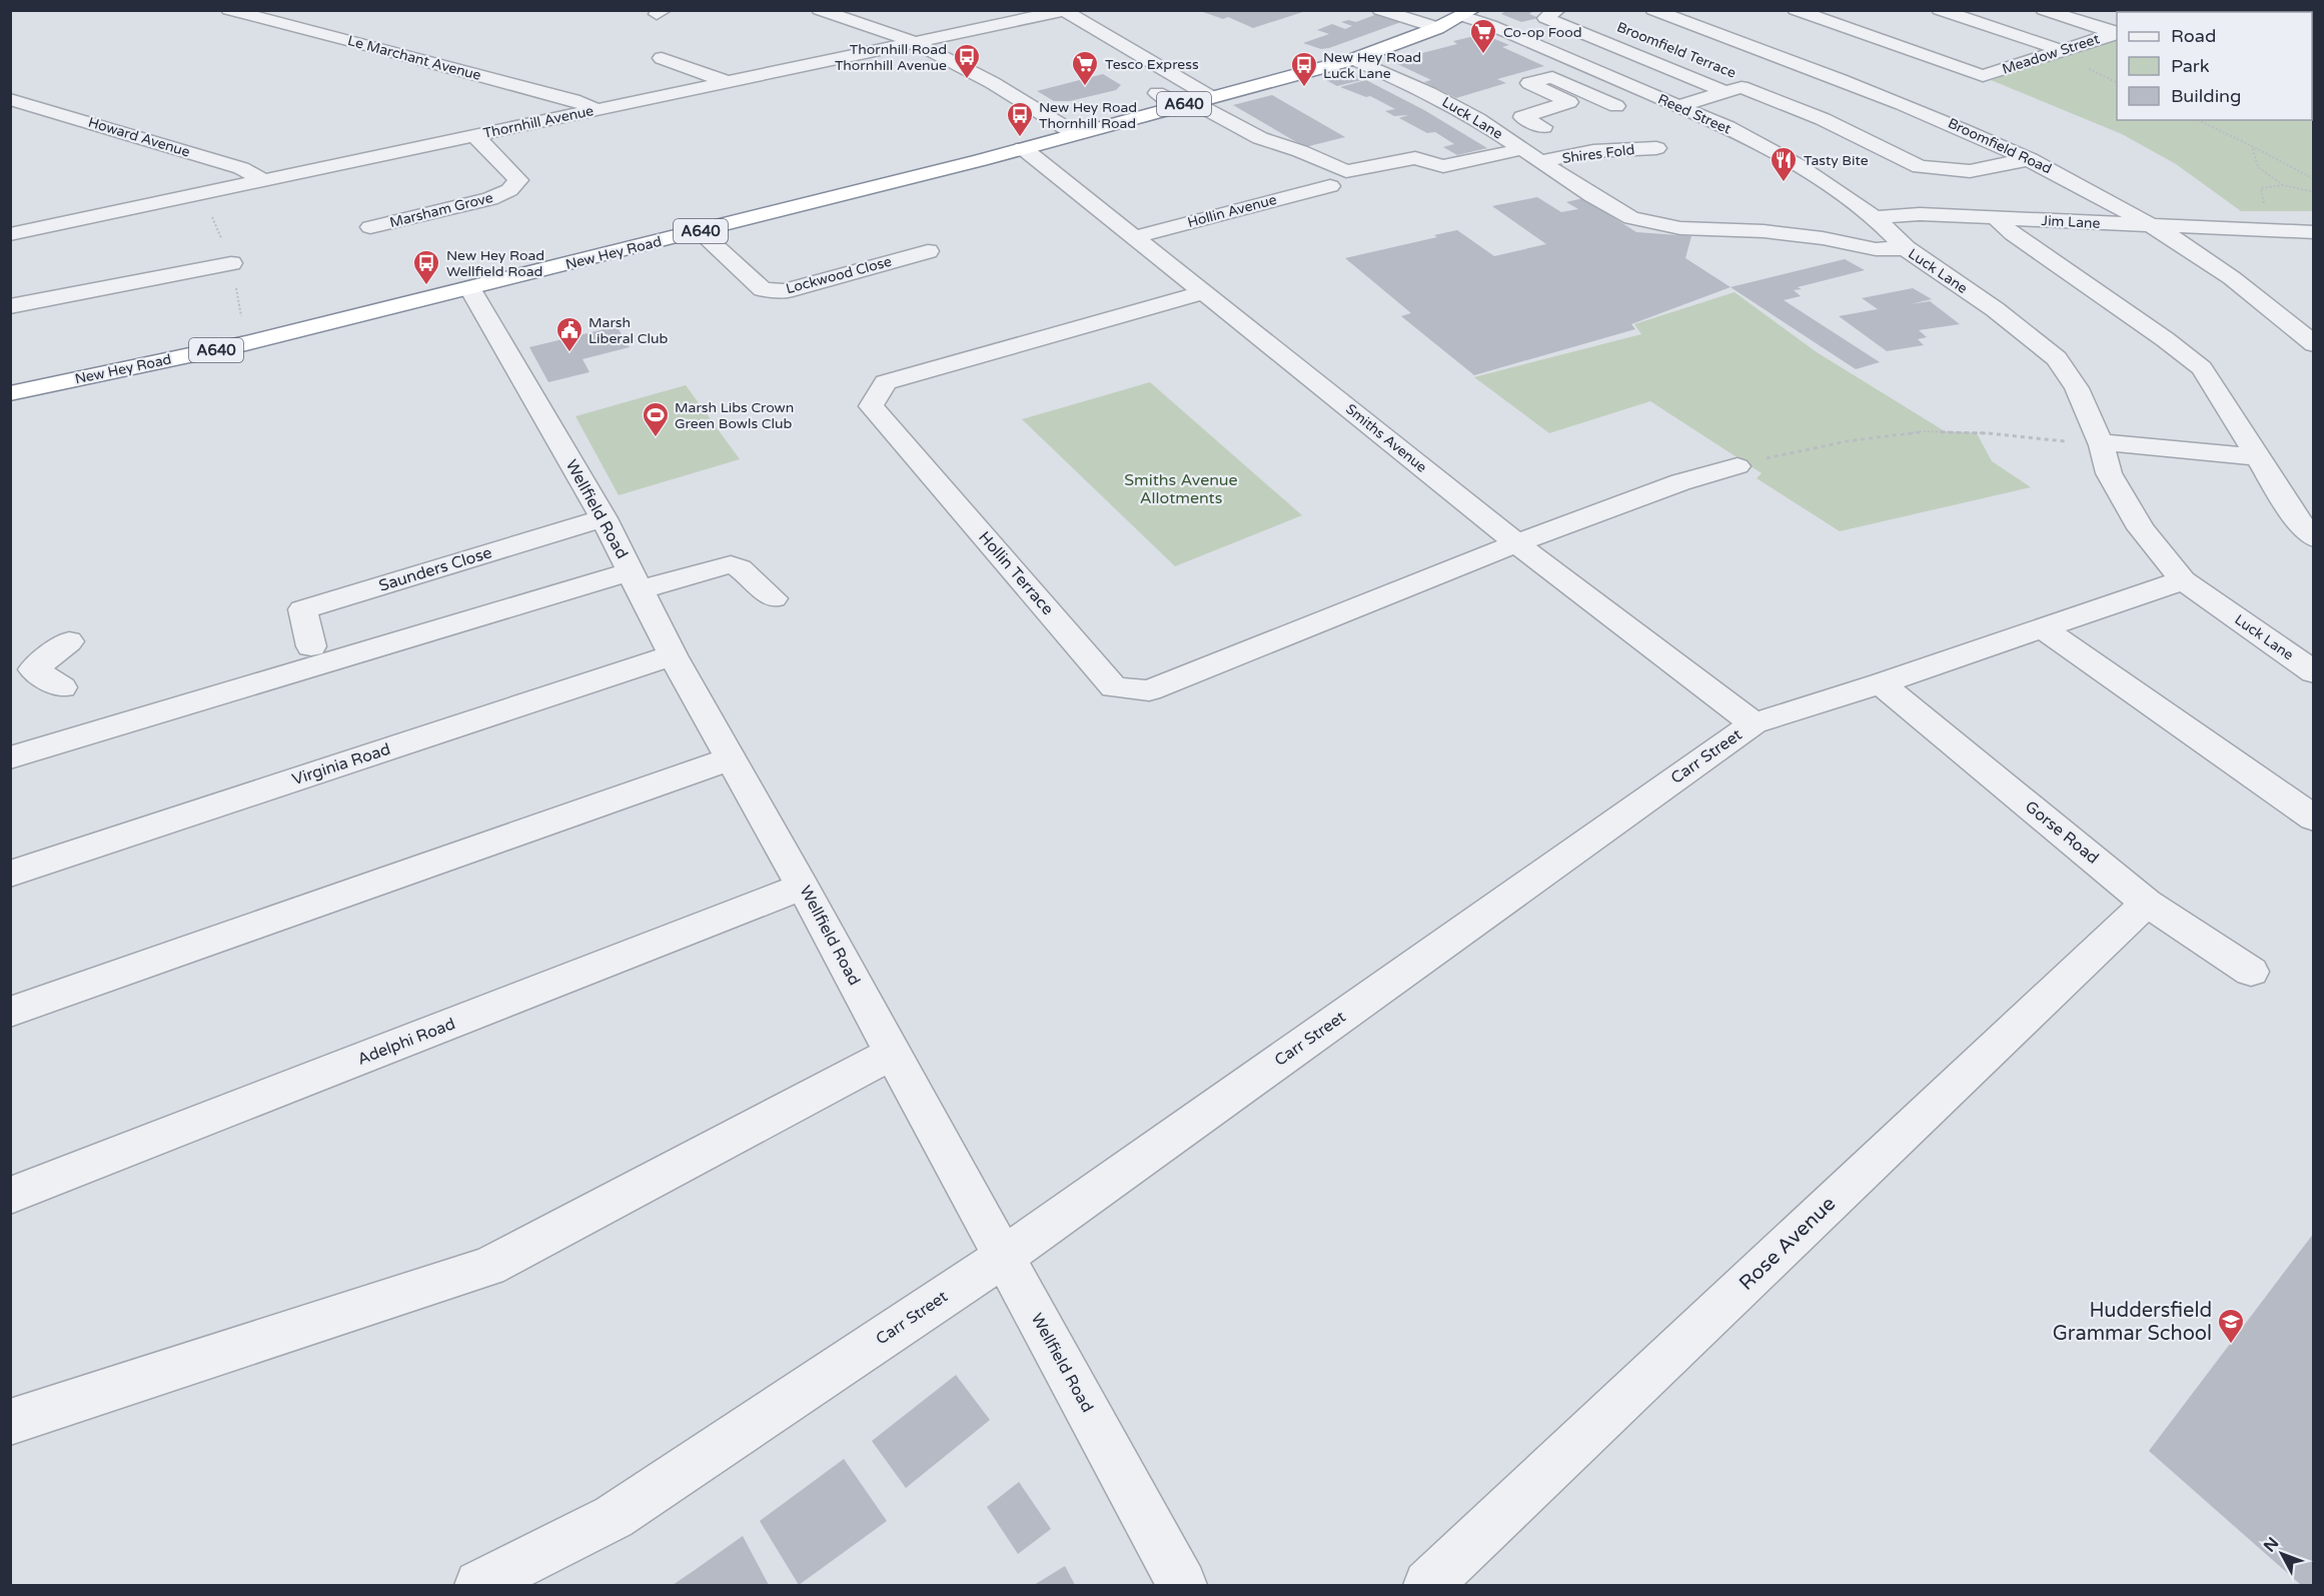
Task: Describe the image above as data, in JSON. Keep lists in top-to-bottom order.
{
  "streets": {
    "highway": ["A640", "New Hey Road"],
    "street": [
      "Broomfield Terrace",
      "Meadow Street",
      "Le Marchant Avenue",
      "Reed Street",
      "Luck Lane",
      "Thornhill Avenue",
      "Howard Avenue",
      "Broomfield Road",
      "Shires Fold",
      "Marsham Grove",
      "Hollin Avenue",
      "Jim Lane",
      "Lockwood Close",
      "Smiths Avenue",
      "Wellfield Road",
      "Saunders Close",
      "Hollin Terrace",
      "Carr Street",
      "Virginia Road",
      "Gorse Road",
      "Adelphi Road",
      "Rose Avenue"
    ]
  },
  "crossings": [
    ["Broomfield Terrace", "Broomfield Road"],
    ["Le Marchant Avenue", "Thornhill Avenue"],
    ["A640", "Reed Street"],
    ["A640", "New Hey Road"],
    ["Reed Street", "Luck Lane"],
    ["Reed Street", "Jim Lane"],
    ["Luck Lane", "Shires Fold"],
    ["Luck Lane", "New Hey Road"],
    ["Luck Lane", "Carr Street"],
    ["Thornhill Avenue", "Howard Avenue"],
    ["Thornhill Avenue", "Marsham Grove"],
    ["Broomfield Road", "Jim Lane"],
    ["Hollin Avenue", "Smiths Avenue"],
    ["New Hey Road", "Lockwood Close"],
    ["New Hey Road", "Smiths Avenue"],
    ["New Hey Road", "Wellfield Road"],
    ["Smiths Avenue", "Hollin Terrace"],
    ["Smiths Avenue", "Carr Street"],
    ["Wellfield Road", "Saunders Close"],
    ["Wellfield Road", "Carr Street"],
    ["Wellfield Road", "Virginia Road"],
    ["Wellfield Road", "Adelphi Road"],
    ["Carr Street", "Gorse Road"],
    ["Gorse Road", "Rose Avenue"]
  ],
  "parks": ["Smiths Avenue Allotments"],
  "places": {
    "supermarket": ["Co-op Food", "Tesco Express"],
    "bus stop": [
      "Thornhill Road Thornhill Avenue",
      "New Hey Road Luck Lane",
      "New Hey Road Thornhill Road",
      "New Hey Road Wellfield Road"
    ],
    "restaurant": ["Tasty Bite"],
    "public building": ["Marsh Liberal Club"],
    "sports": ["Marsh Libs Crown Green Bowls Club"],
    "school or university": ["Huddersfield Grammar School"]
  },
  "legend": ["Road", "Park", "Building"],
  "north": "top left"
}
